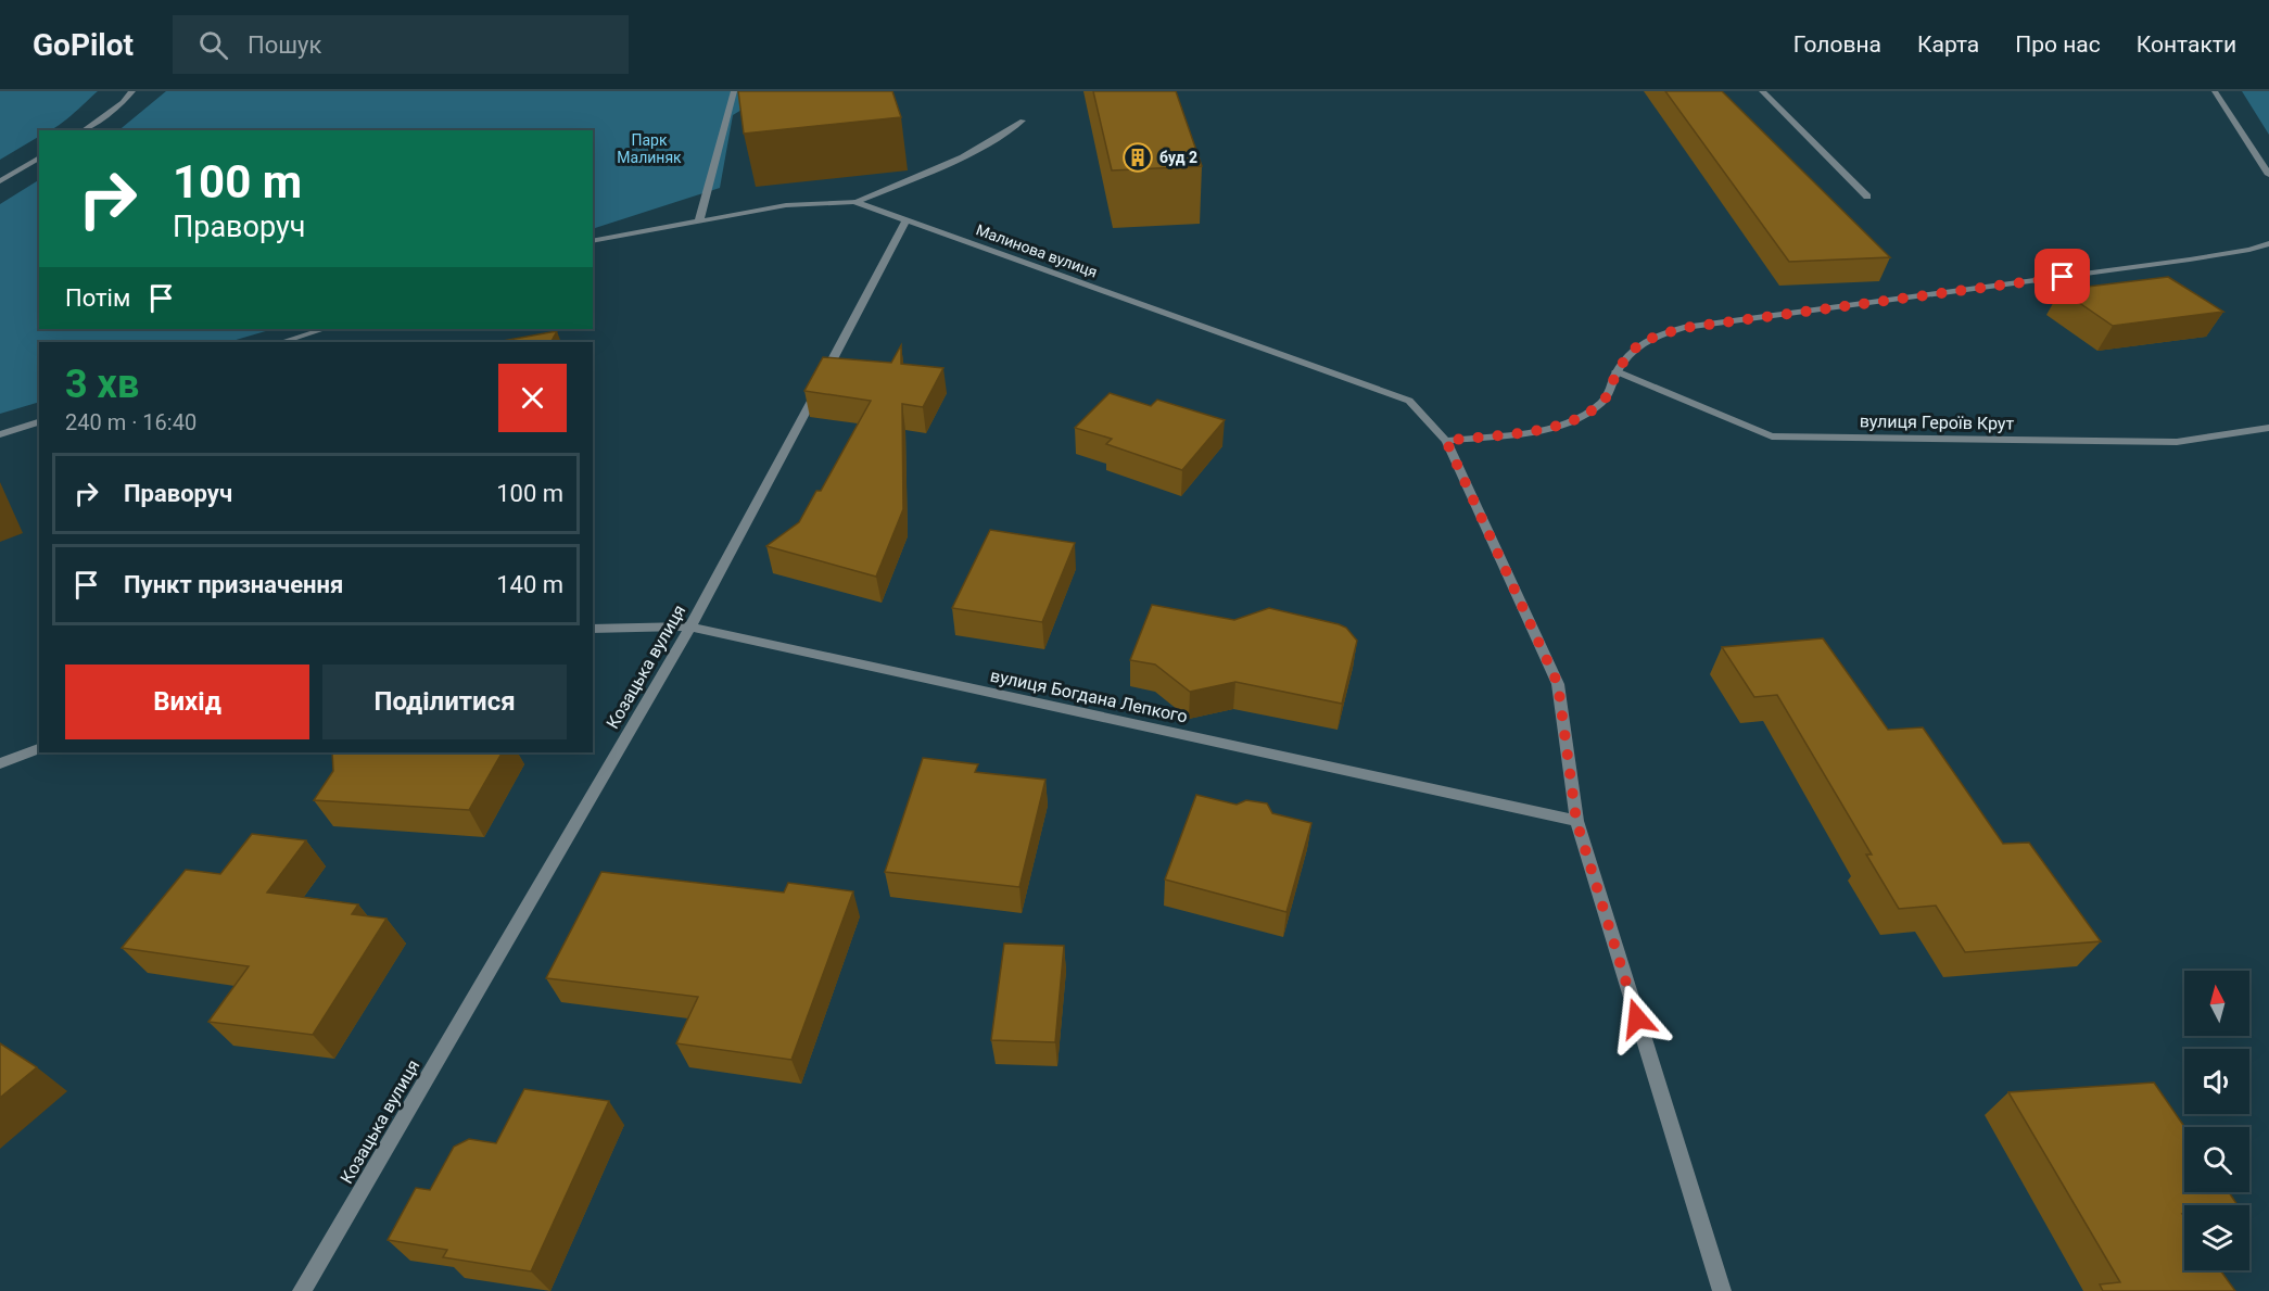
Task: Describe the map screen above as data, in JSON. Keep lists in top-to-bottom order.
{
  "streets": {
    "street": [
      "Малинова вулиця",
      "вулиця Героїв Крут",
      "Козацька вулиця",
      "вулиця Богдана Лепкого"
    ]
  },
  "crossings": [
    ["Малинова вулиця", "Козацька вулиця"],
    ["Малинова вулиця", "вулиця Богдана Лепкого"],
    ["Козацька вулиця", "вулиця Богдана Лепкого"]
  ],
  "parks": ["Парк Малиняк"],
  "places": {
    "building": ["буд 2"]
  },
  "north": "top",
  "page": {
    "header": "GoPilot",
    "search": "Пошук",
    "nav": [
      "Головна",
      "Карта",
      "Про нас",
      "Контакти"
    ],
    "turn": ["100 m", "Праворуч"],
    "then": "Потім",
    "heading": ["3 хв", "240 m · 16:40"],
    "list": [
      {
        "name": "Праворуч",
        "value": "100 m"
      },
      {
        "name": "Пункт призначення",
        "value": "140 m"
      }
    ],
    "buttons": ["Вихід", "Поділитися"]
  }
}
